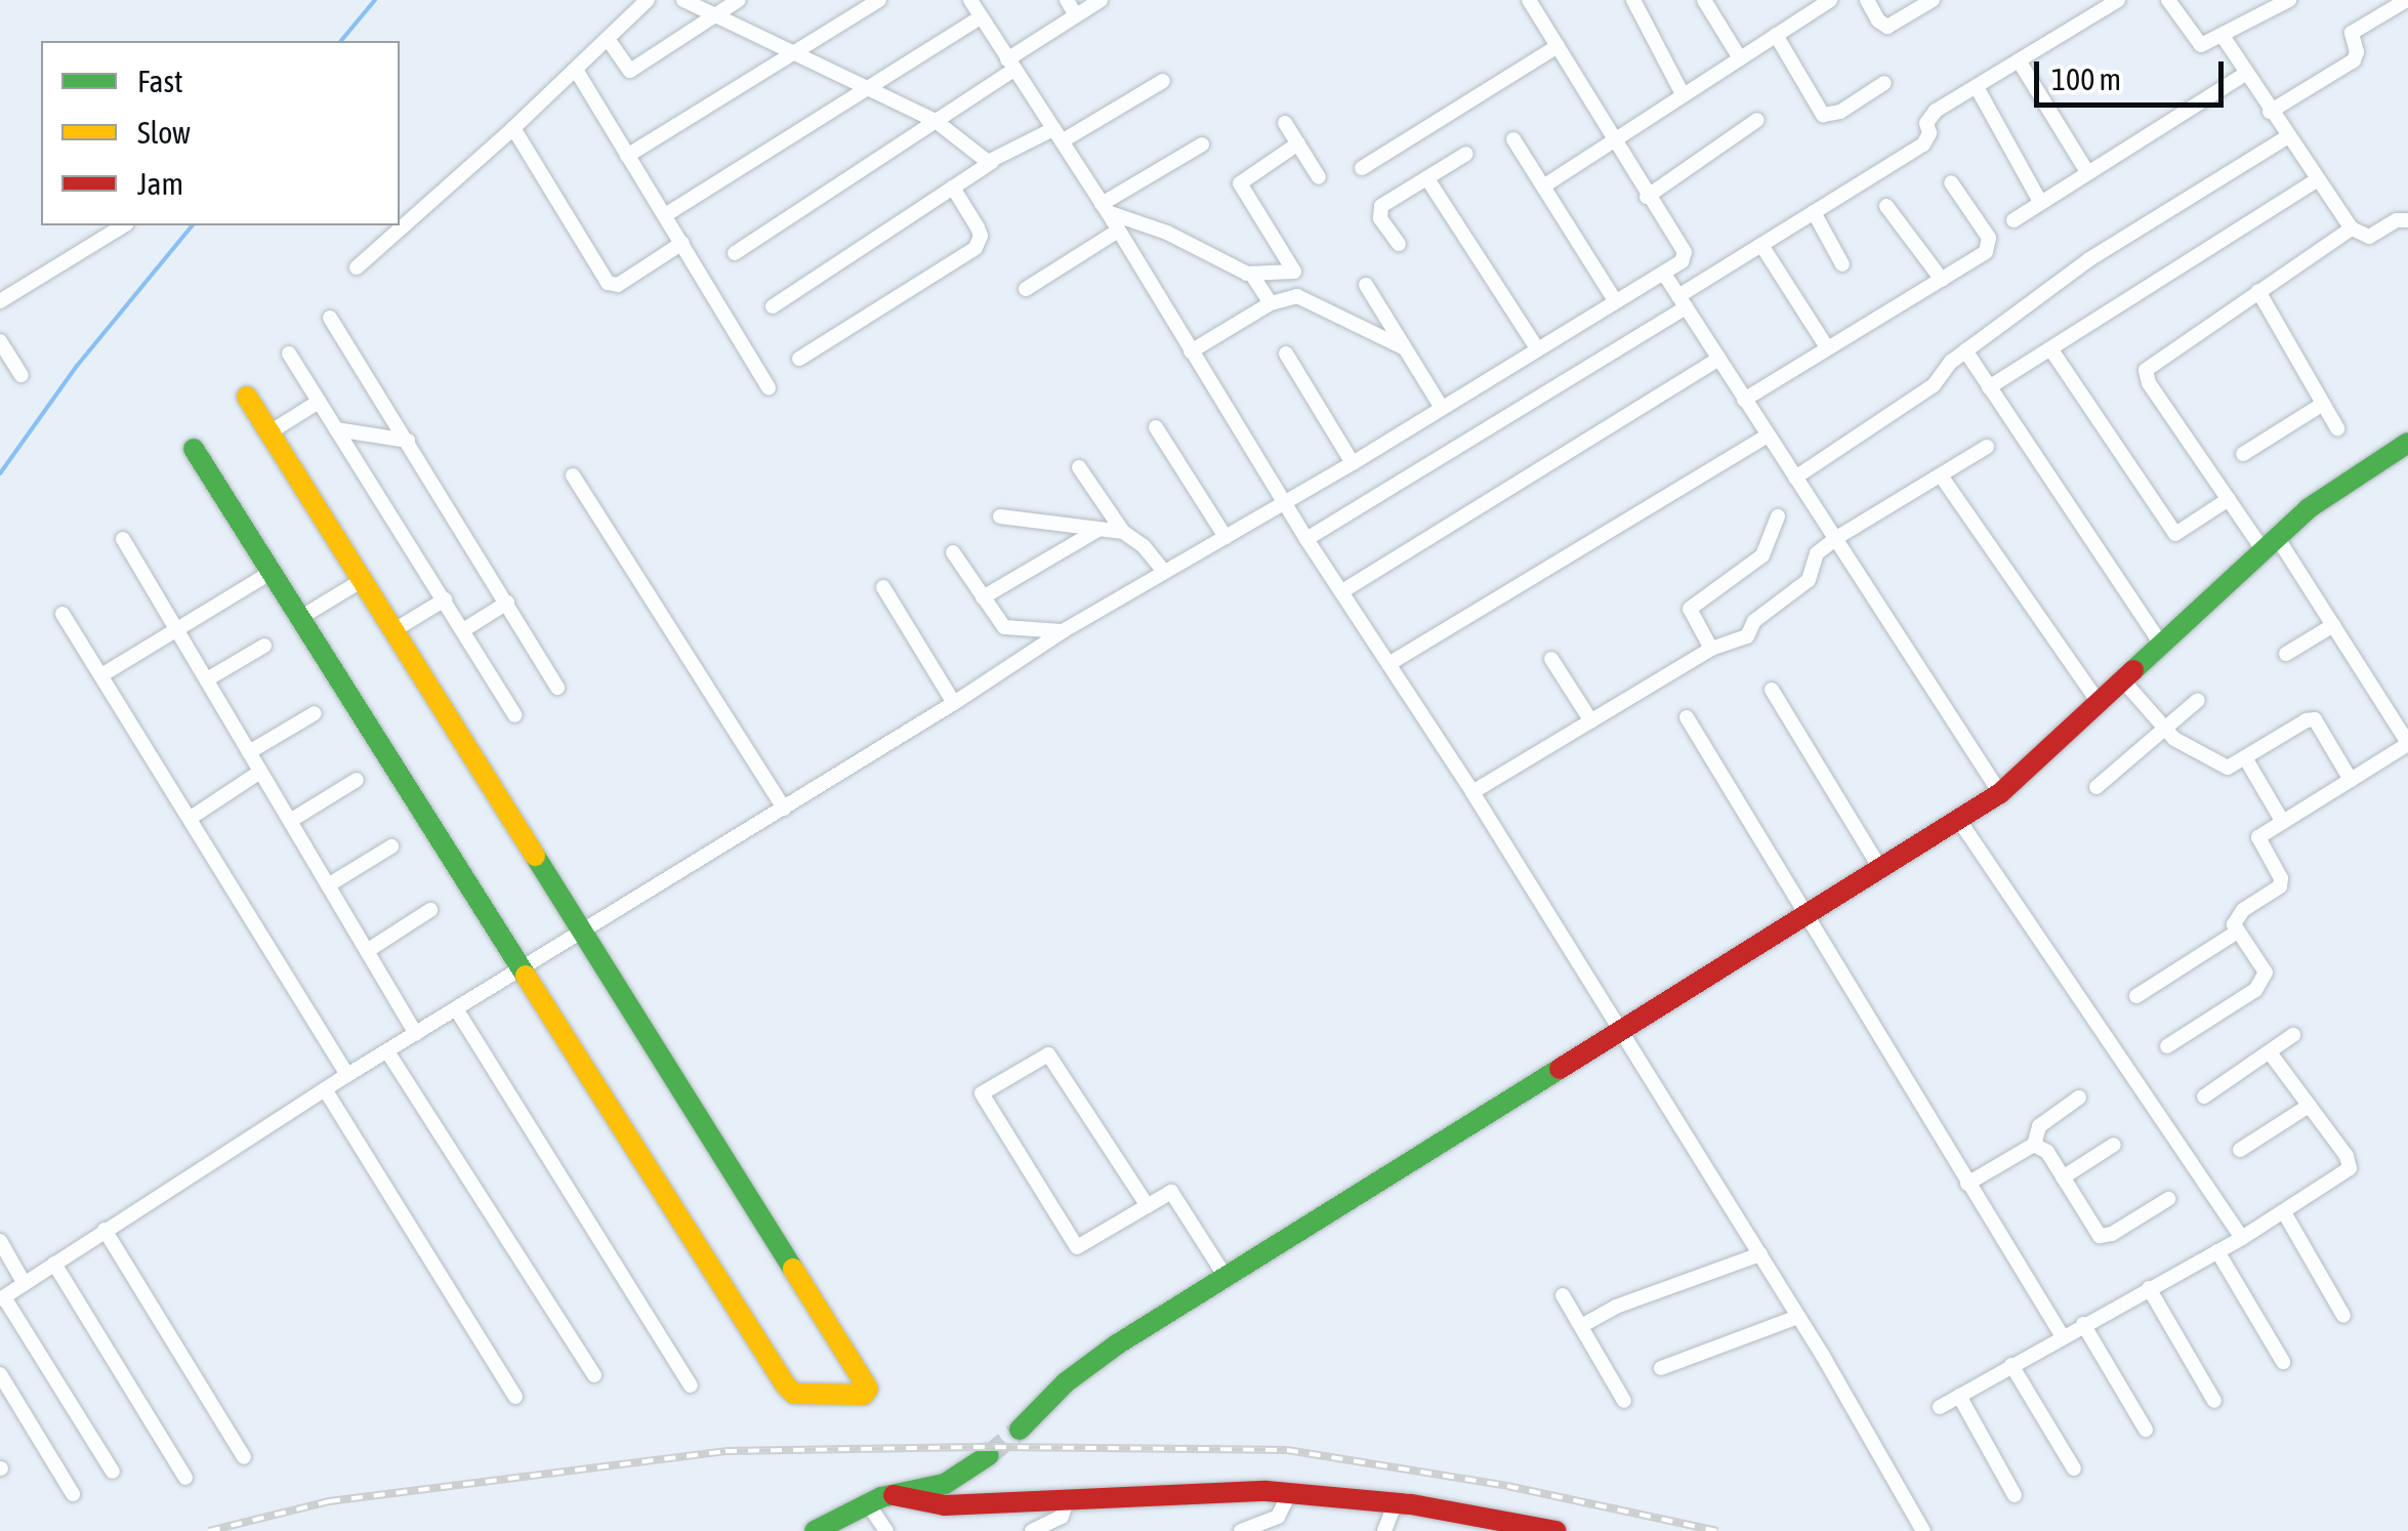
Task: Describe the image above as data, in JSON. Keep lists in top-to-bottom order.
{
  "legend": ["Fast", "Slow", "Jam"],
  "scale_bar": "100 m"
}
